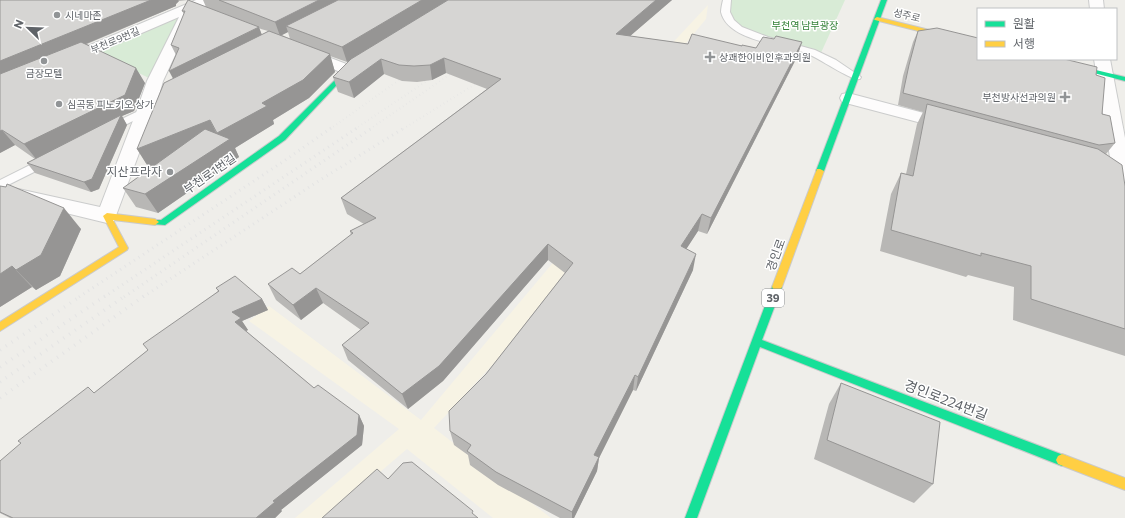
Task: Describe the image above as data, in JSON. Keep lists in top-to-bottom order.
{
  "streets": {
    "street": [
      "성주로",
      "부천로9번길",
      "부천로1번길",
      "경인로",
      "39",
      "경인로224번길"
    ]
  },
  "crossings": [
    ["성주로", "경인로"],
    ["경인로", "경인로224번길"]
  ],
  "parks": ["부천역 남부광장"],
  "places": {
    "other": [
      "시네마존",
      "금장모텔",
      "심곡동 피노키오 상가",
      "지산프라자"
    ],
    "health": ["상쾌한이비인후과의원", "부천방사선과의원"]
  },
  "legend": ["원활", "서행"],
  "north": "top left"
}
